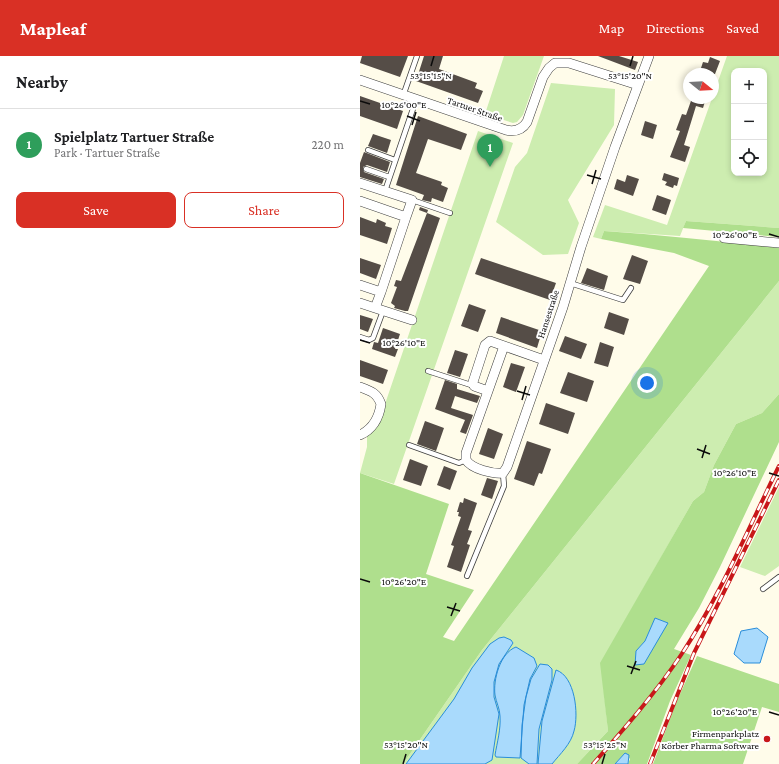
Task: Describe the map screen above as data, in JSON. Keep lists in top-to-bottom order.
{
  "streets": {
    "street": ["Tartuer Straße", "Hansestraße"]
  },
  "crossings": [
    ["Tartuer Straße", "Hansestraße"]
  ],
  "places": ["Firmenparkplatz Körber Pharma Software"],
  "north": "right",
  "page": {
    "header": "Mapleaf",
    "nav": ["Map", "Directions", "Saved"],
    "heading": "Nearby",
    "map_buttons": ["+", "−"],
    "list": [
      {
        "mark": "1",
        "name": "Spielplatz Tartuer Straße",
        "note": "Park · Tartuer Straße",
        "value": "220 m"
      }
    ],
    "pins": "1",
    "buttons": ["Save", "Share"]
  },
  "coordinates": [
    "53°15'15\"N",
    "53°15'20\"N",
    "10°26'00\"E",
    "10°26'10\"E",
    "10°26'20\"E",
    "53°15'25\"N"
  ]
}
